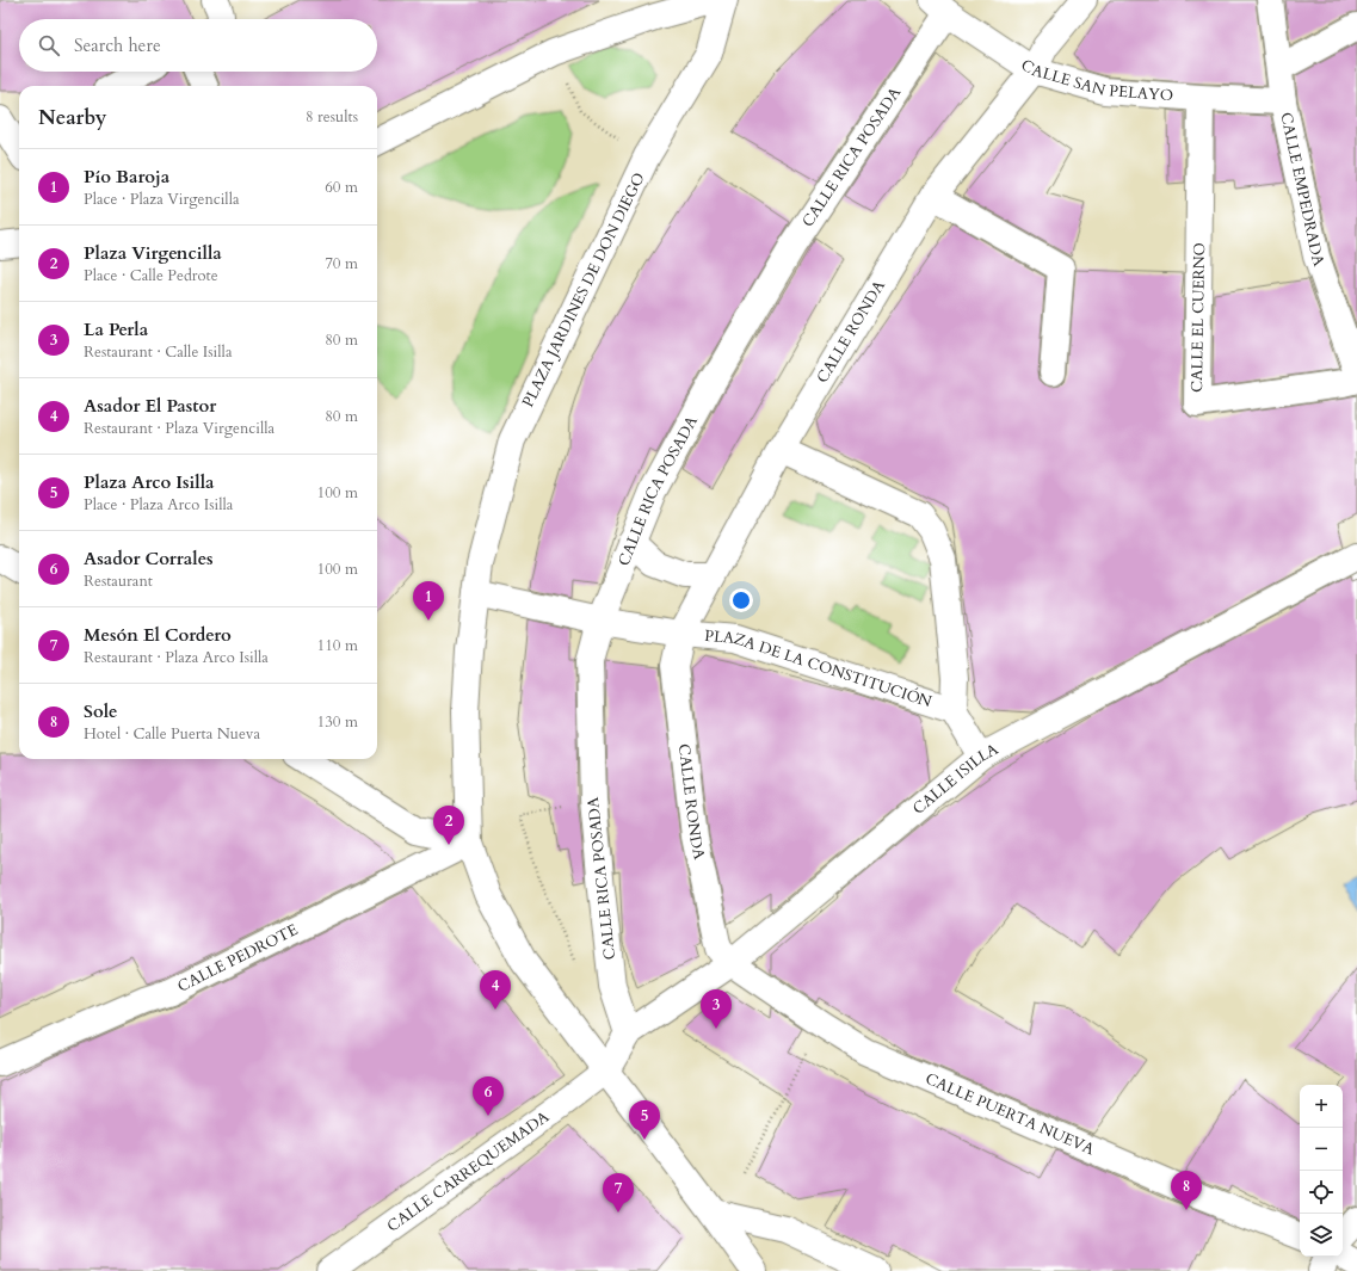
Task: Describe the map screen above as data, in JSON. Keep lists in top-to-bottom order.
{
  "streets": {
    "street": [
      "CALLE SAN PELAYO",
      "CALLE RICA POSADA",
      "CALLE EMPEDRADA",
      "PLAZA JARDINES DE DON DIEGO",
      "CALLE EL CUERNO",
      "CALLE RONDA",
      "PLAZA DE LA CONSTITUCIÓN",
      "CALLE ISILLA",
      "CALLE PEDROTE",
      "CALLE PUERTA NUEVA",
      "CALLE CARREQUEMADA"
    ]
  },
  "crossings": [
    ["CALLE SAN PELAYO", "CALLE RICA POSADA"],
    ["CALLE SAN PELAYO", "CALLE EMPEDRADA"],
    ["CALLE SAN PELAYO", "CALLE EL CUERNO"],
    ["CALLE SAN PELAYO", "CALLE RONDA"],
    ["CALLE RICA POSADA", "CALLE ISILLA"],
    ["PLAZA JARDINES DE DON DIEGO", "CALLE ISILLA"],
    ["PLAZA JARDINES DE DON DIEGO", "CALLE PEDROTE"],
    ["PLAZA JARDINES DE DON DIEGO", "CALLE CARREQUEMADA"],
    ["CALLE RONDA", "PLAZA DE LA CONSTITUCIÓN"],
    ["CALLE RONDA", "CALLE ISILLA"],
    ["CALLE RONDA", "CALLE PUERTA NUEVA"],
    ["CALLE ISILLA", "CALLE PUERTA NUEVA"],
    ["CALLE ISILLA", "CALLE CARREQUEMADA"]
  ],
  "page": {
    "search": "Search here",
    "heading": ["Nearby", "8 results"],
    "list": [
      {
        "mark": "1",
        "name": "Pío Baroja",
        "note": "Place · Plaza Virgencilla",
        "value": "60 m"
      },
      {
        "mark": "2",
        "name": "Plaza Virgencilla",
        "note": "Place · Calle Pedrote",
        "value": "70 m"
      },
      {
        "mark": "3",
        "name": "La Perla",
        "note": "Restaurant · Calle Isilla",
        "value": "80 m"
      },
      {
        "mark": "4",
        "name": "Asador El Pastor",
        "note": "Restaurant · Plaza Virgencilla",
        "value": "80 m"
      },
      {
        "mark": "5",
        "name": "Plaza Arco Isilla",
        "note": "Place · Plaza Arco Isilla",
        "value": "100 m"
      },
      {
        "mark": "6",
        "name": "Asador Corrales",
        "note": "Restaurant",
        "value": "100 m"
      },
      {
        "mark": "7",
        "name": "Mesón El Cordero",
        "note": "Restaurant · Plaza Arco Isilla",
        "value": "110 m"
      },
      {
        "mark": "8",
        "name": "Sole",
        "note": "Hotel · Calle Puerta Nueva",
        "value": "130 m"
      }
    ],
    "pins": [
      "1",
      "2",
      "4",
      "3",
      "6",
      "5",
      "8",
      "7"
    ],
    "map_buttons": ["+", "−"]
  }
}
